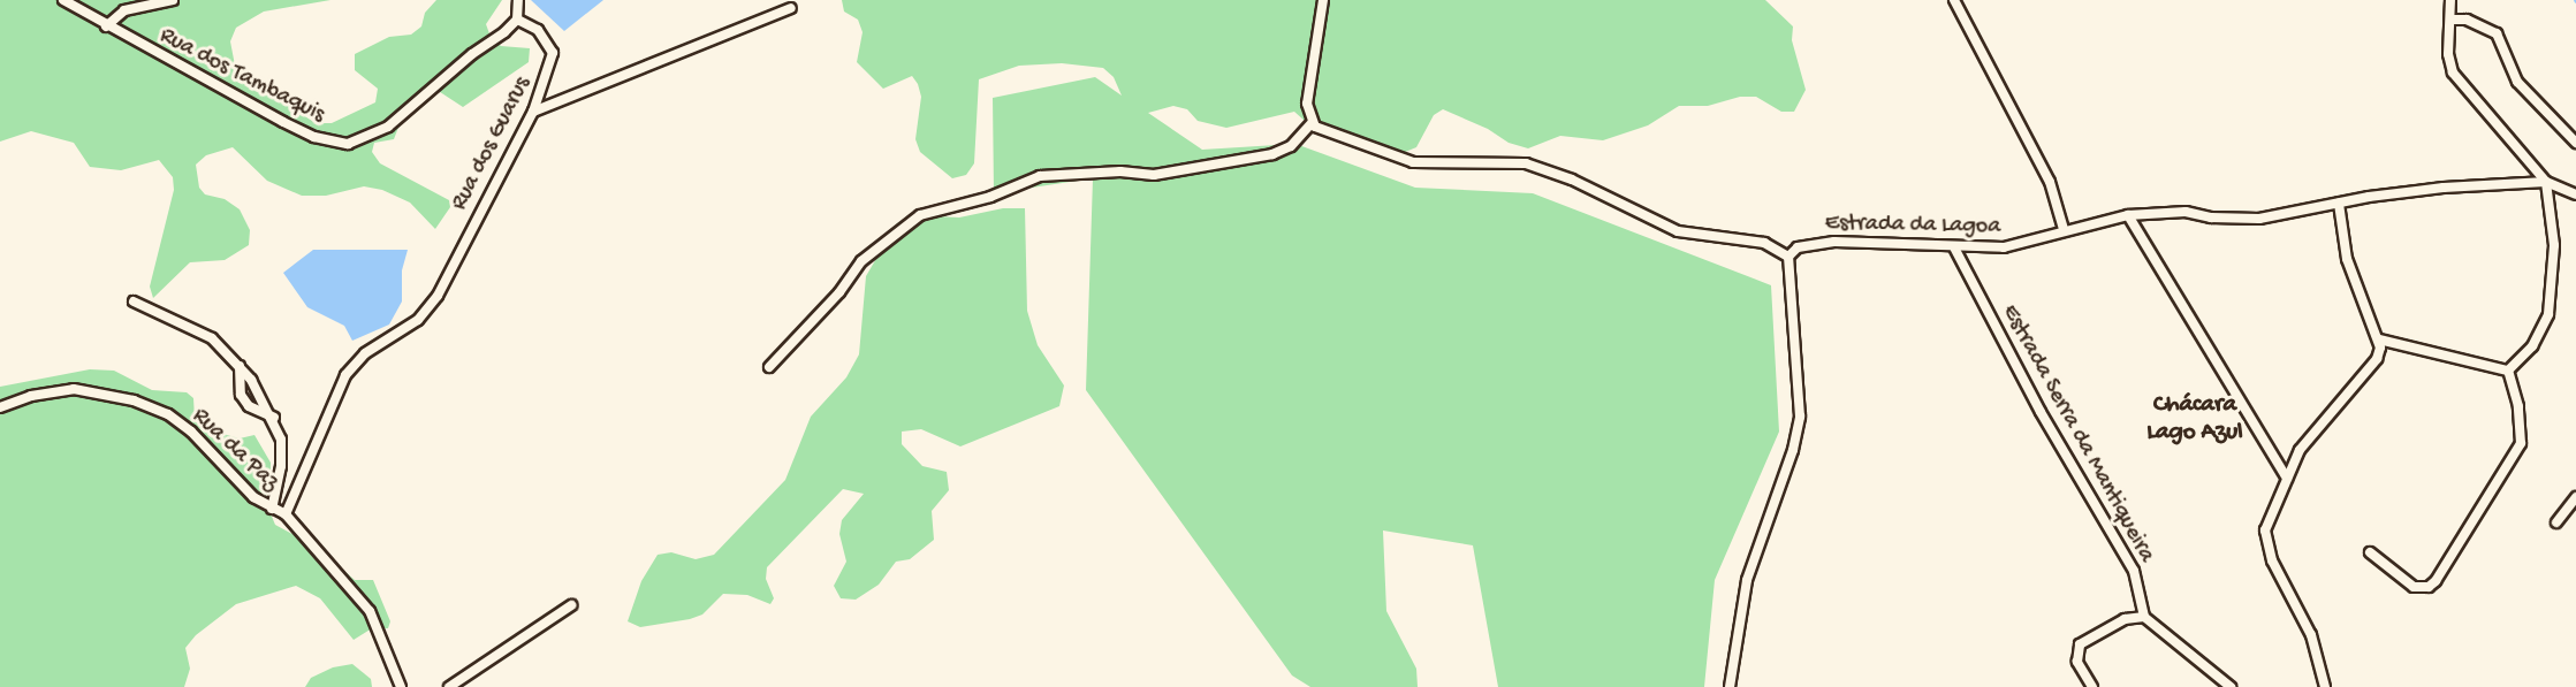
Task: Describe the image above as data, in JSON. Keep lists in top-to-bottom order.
{
  "streets": {
    "street": [
      "Rua dos Tambaquis",
      "Rua dos Guarus",
      "Estrada da Lagoa",
      "Estrada Serra da Mantiqueira",
      "Rua da Paz"
    ]
  },
  "crossings": [
    ["Rua dos Tambaquis", "Rua dos Guarus"],
    ["Rua dos Guarus", "Rua da Paz"],
    ["Estrada da Lagoa", "Estrada Serra da Mantiqueira"]
  ],
  "districts": ["Chácara Lago Azul"]
}
